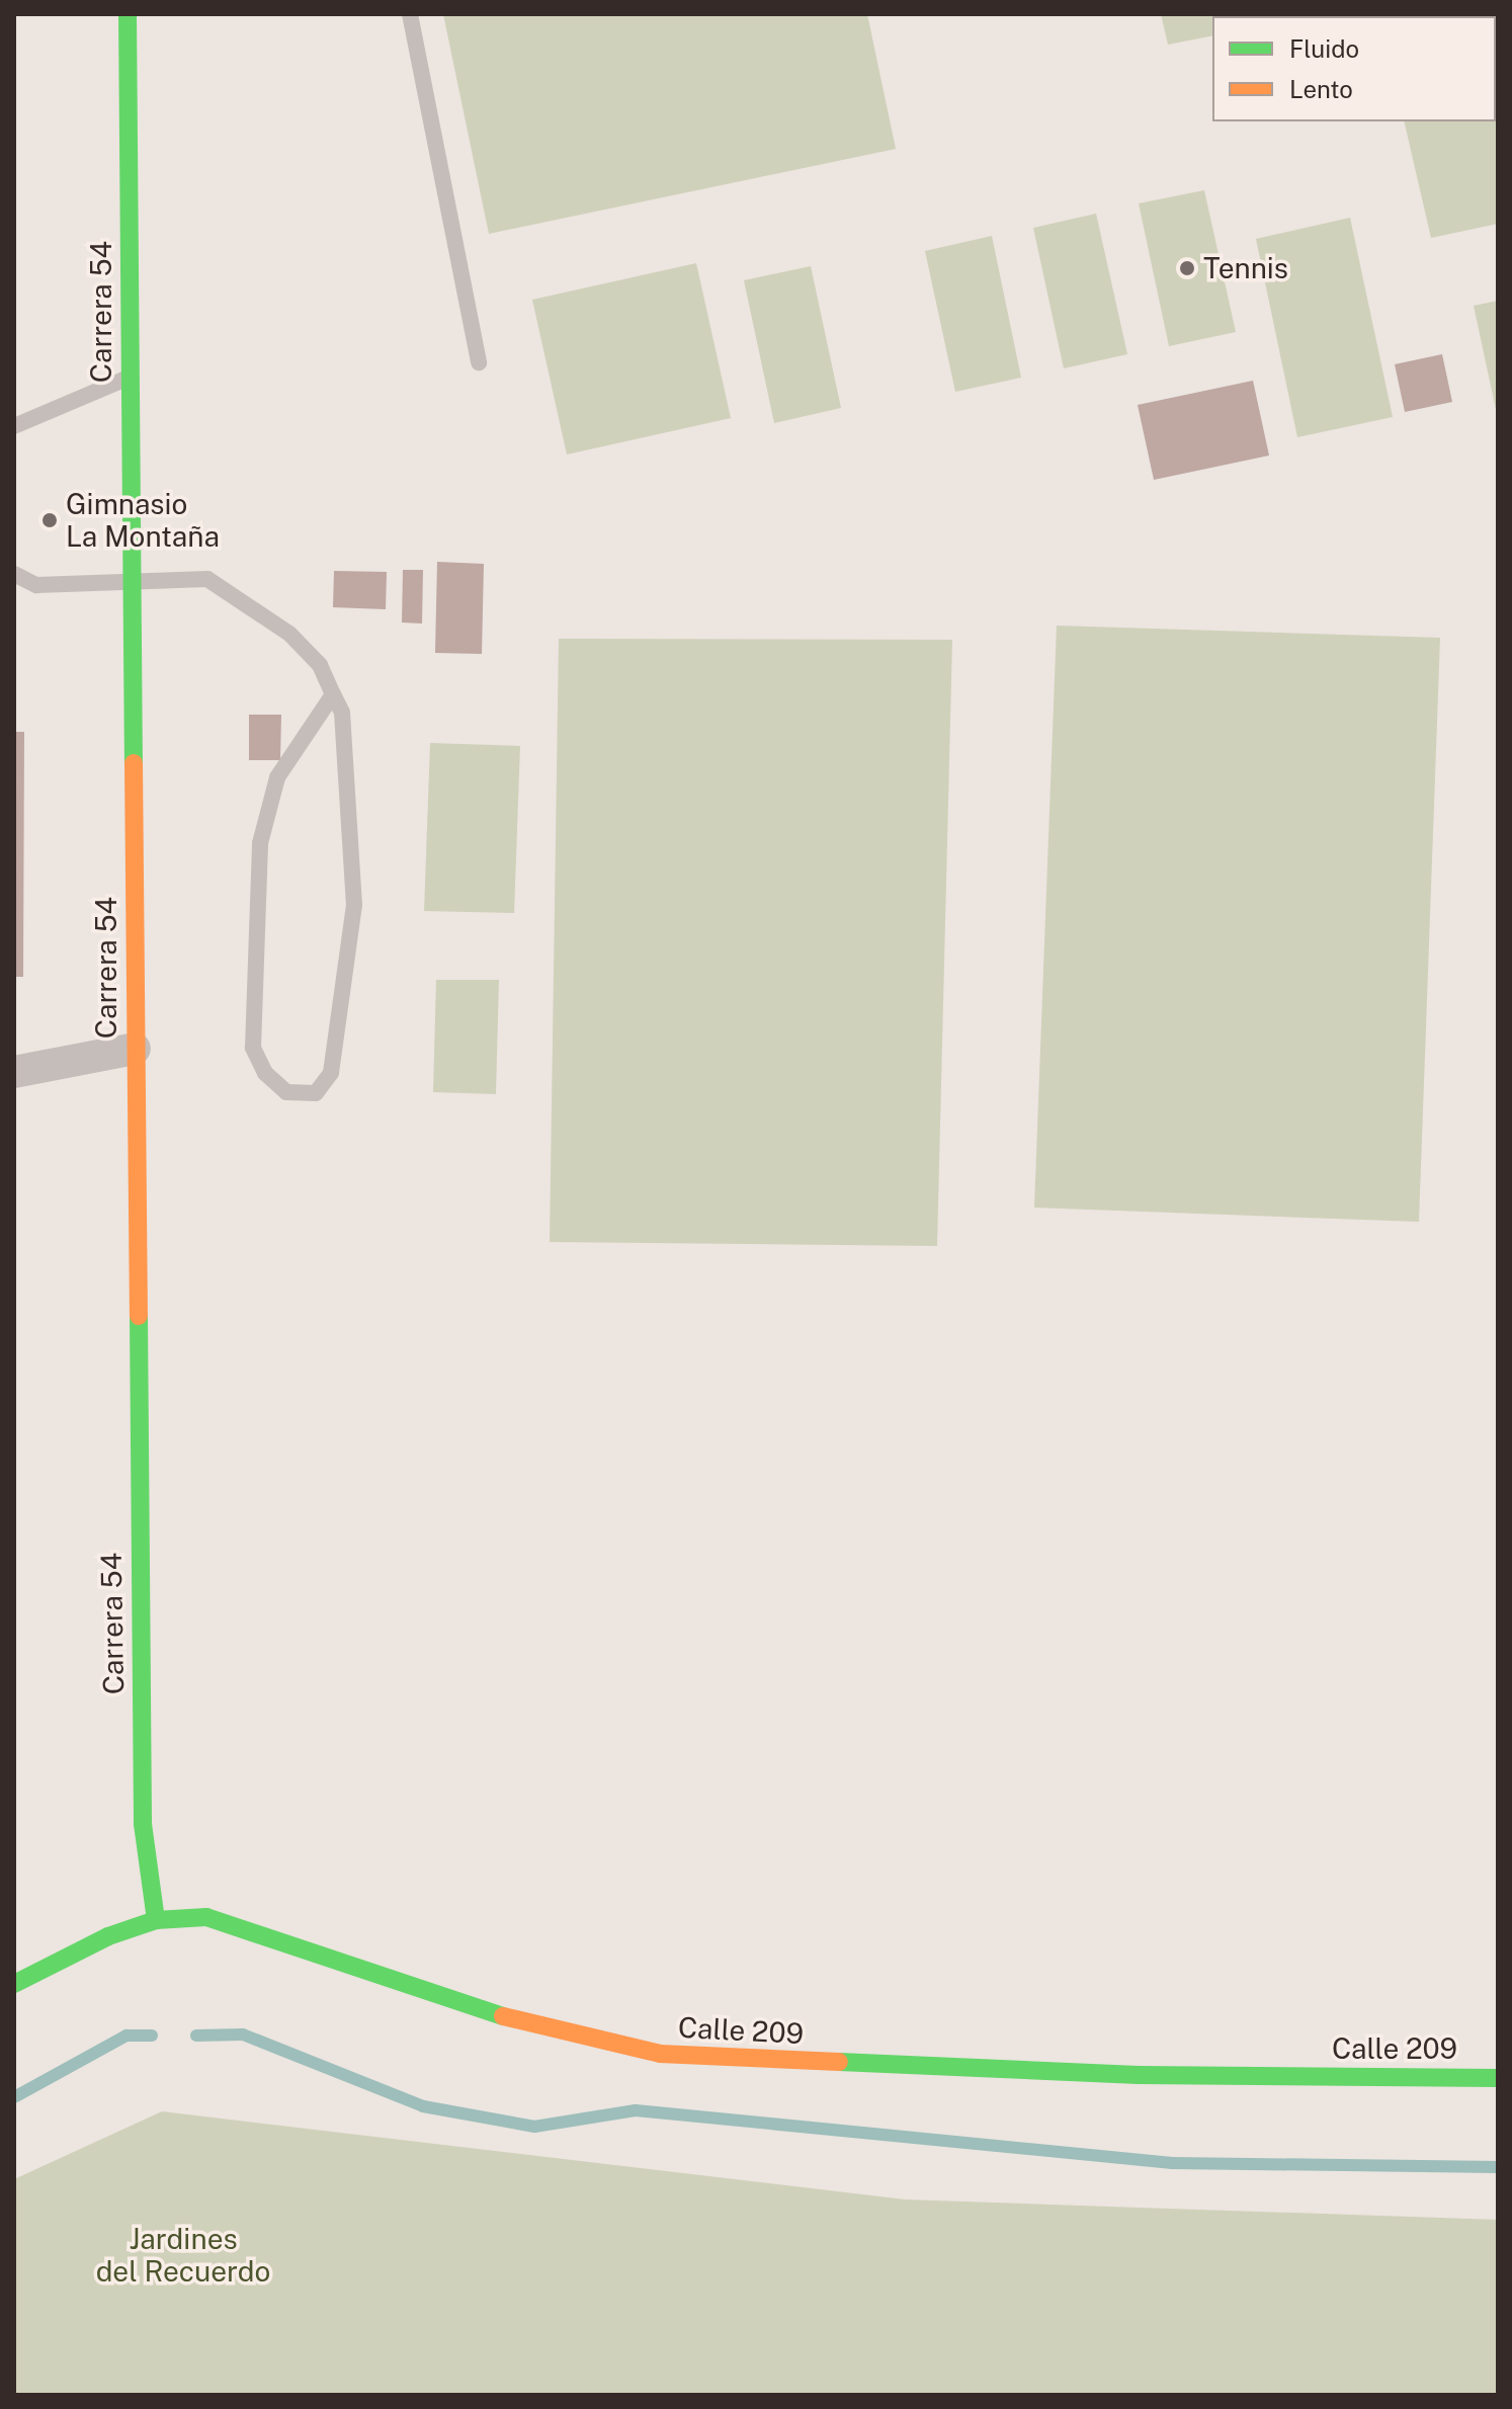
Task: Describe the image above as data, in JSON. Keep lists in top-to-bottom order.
{
  "streets": {
    "street": ["Carrera 54", "Calle 209"]
  },
  "crossings": [
    ["Carrera 54", "Calle 209"]
  ],
  "parks": ["Jardines del Recuerdo"],
  "places": ["Tennis", "Gimnasio La Montaña"],
  "legend": ["Fluido", "Lento"]
}
